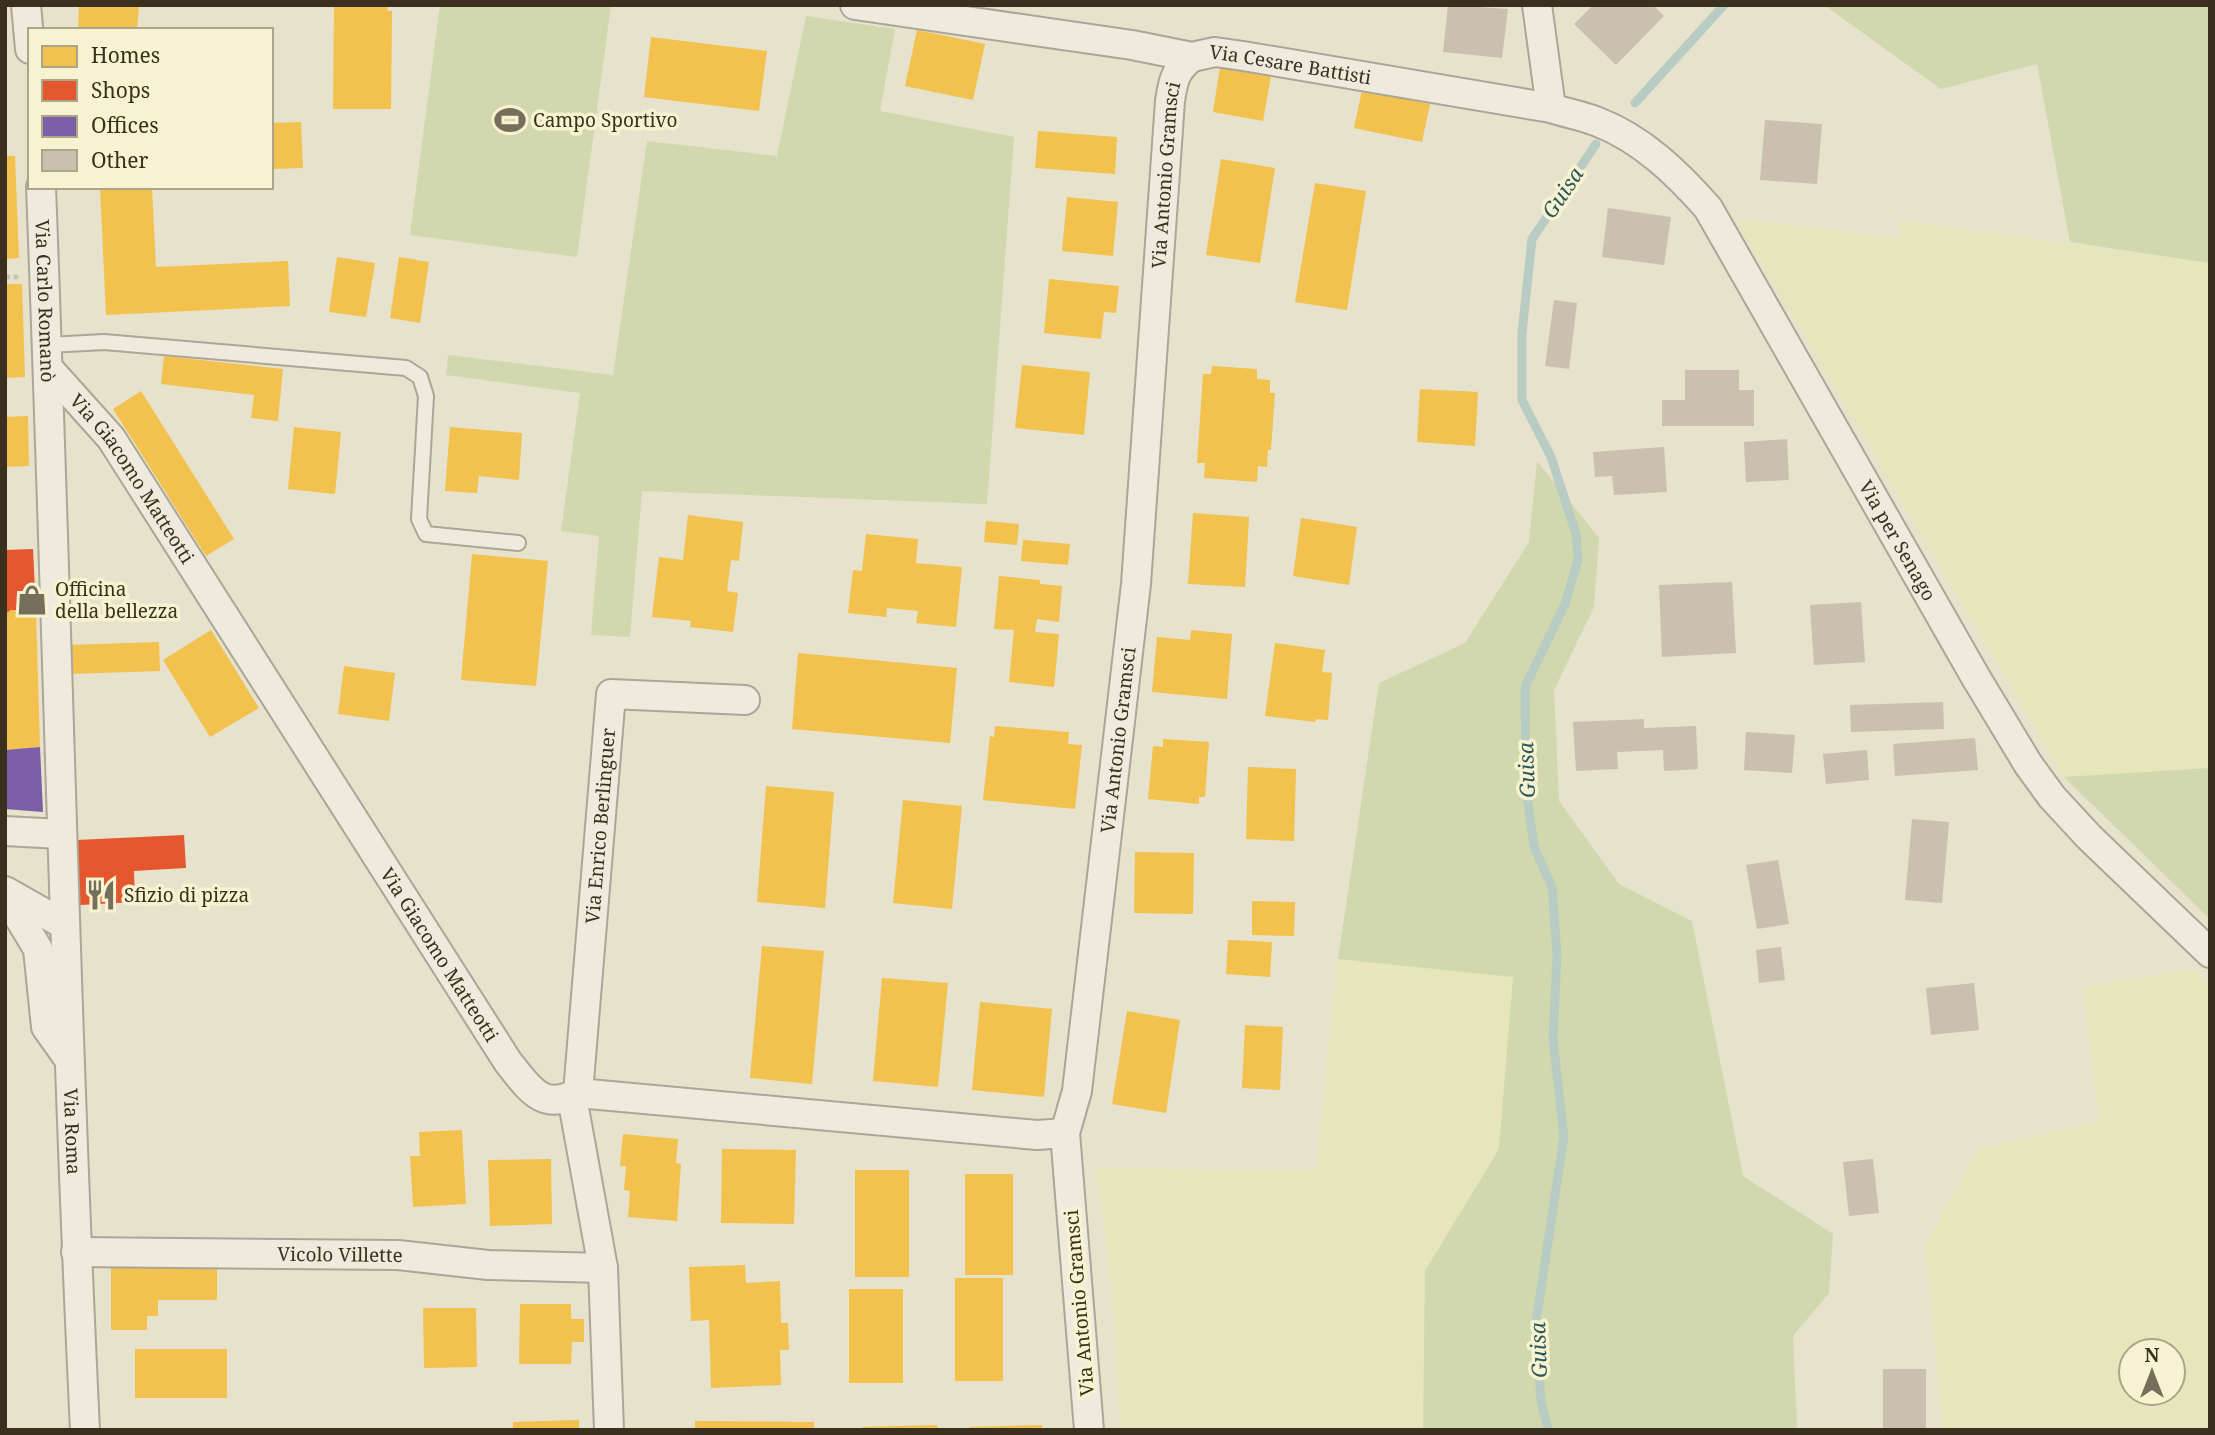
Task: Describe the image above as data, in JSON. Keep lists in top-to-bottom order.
{
  "streets": {
    "street": [
      "Via Cesare Battisti",
      "Via Antonio Gramsci",
      "Via Carlo Romanò",
      "Via Giacomo Matteotti",
      "Via per Senago",
      "Via Enrico Berlinguer",
      "Via Roma",
      "Vicolo Villette"
    ]
  },
  "crossings": [
    ["Via Cesare Battisti", "Via Antonio Gramsci"],
    ["Via Cesare Battisti", "Via per Senago"],
    ["Via Antonio Gramsci", "Via Giacomo Matteotti"],
    ["Via Carlo Romanò", "Via Giacomo Matteotti"],
    ["Via Carlo Romanò", "Via Roma"],
    ["Via Giacomo Matteotti", "Via Enrico Berlinguer"],
    ["Via Enrico Berlinguer", "Vicolo Villette"],
    ["Via Roma", "Vicolo Villette"]
  ],
  "water": ["Guisa"],
  "places": {
    "sports": ["Campo Sportivo"],
    "shop": ["Officina della bellezza"],
    "restaurant": ["Sfizio di pizza"]
  },
  "legend": [
    "Homes",
    "Shops",
    "Offices",
    "Other"
  ],
  "north": "top"
}
